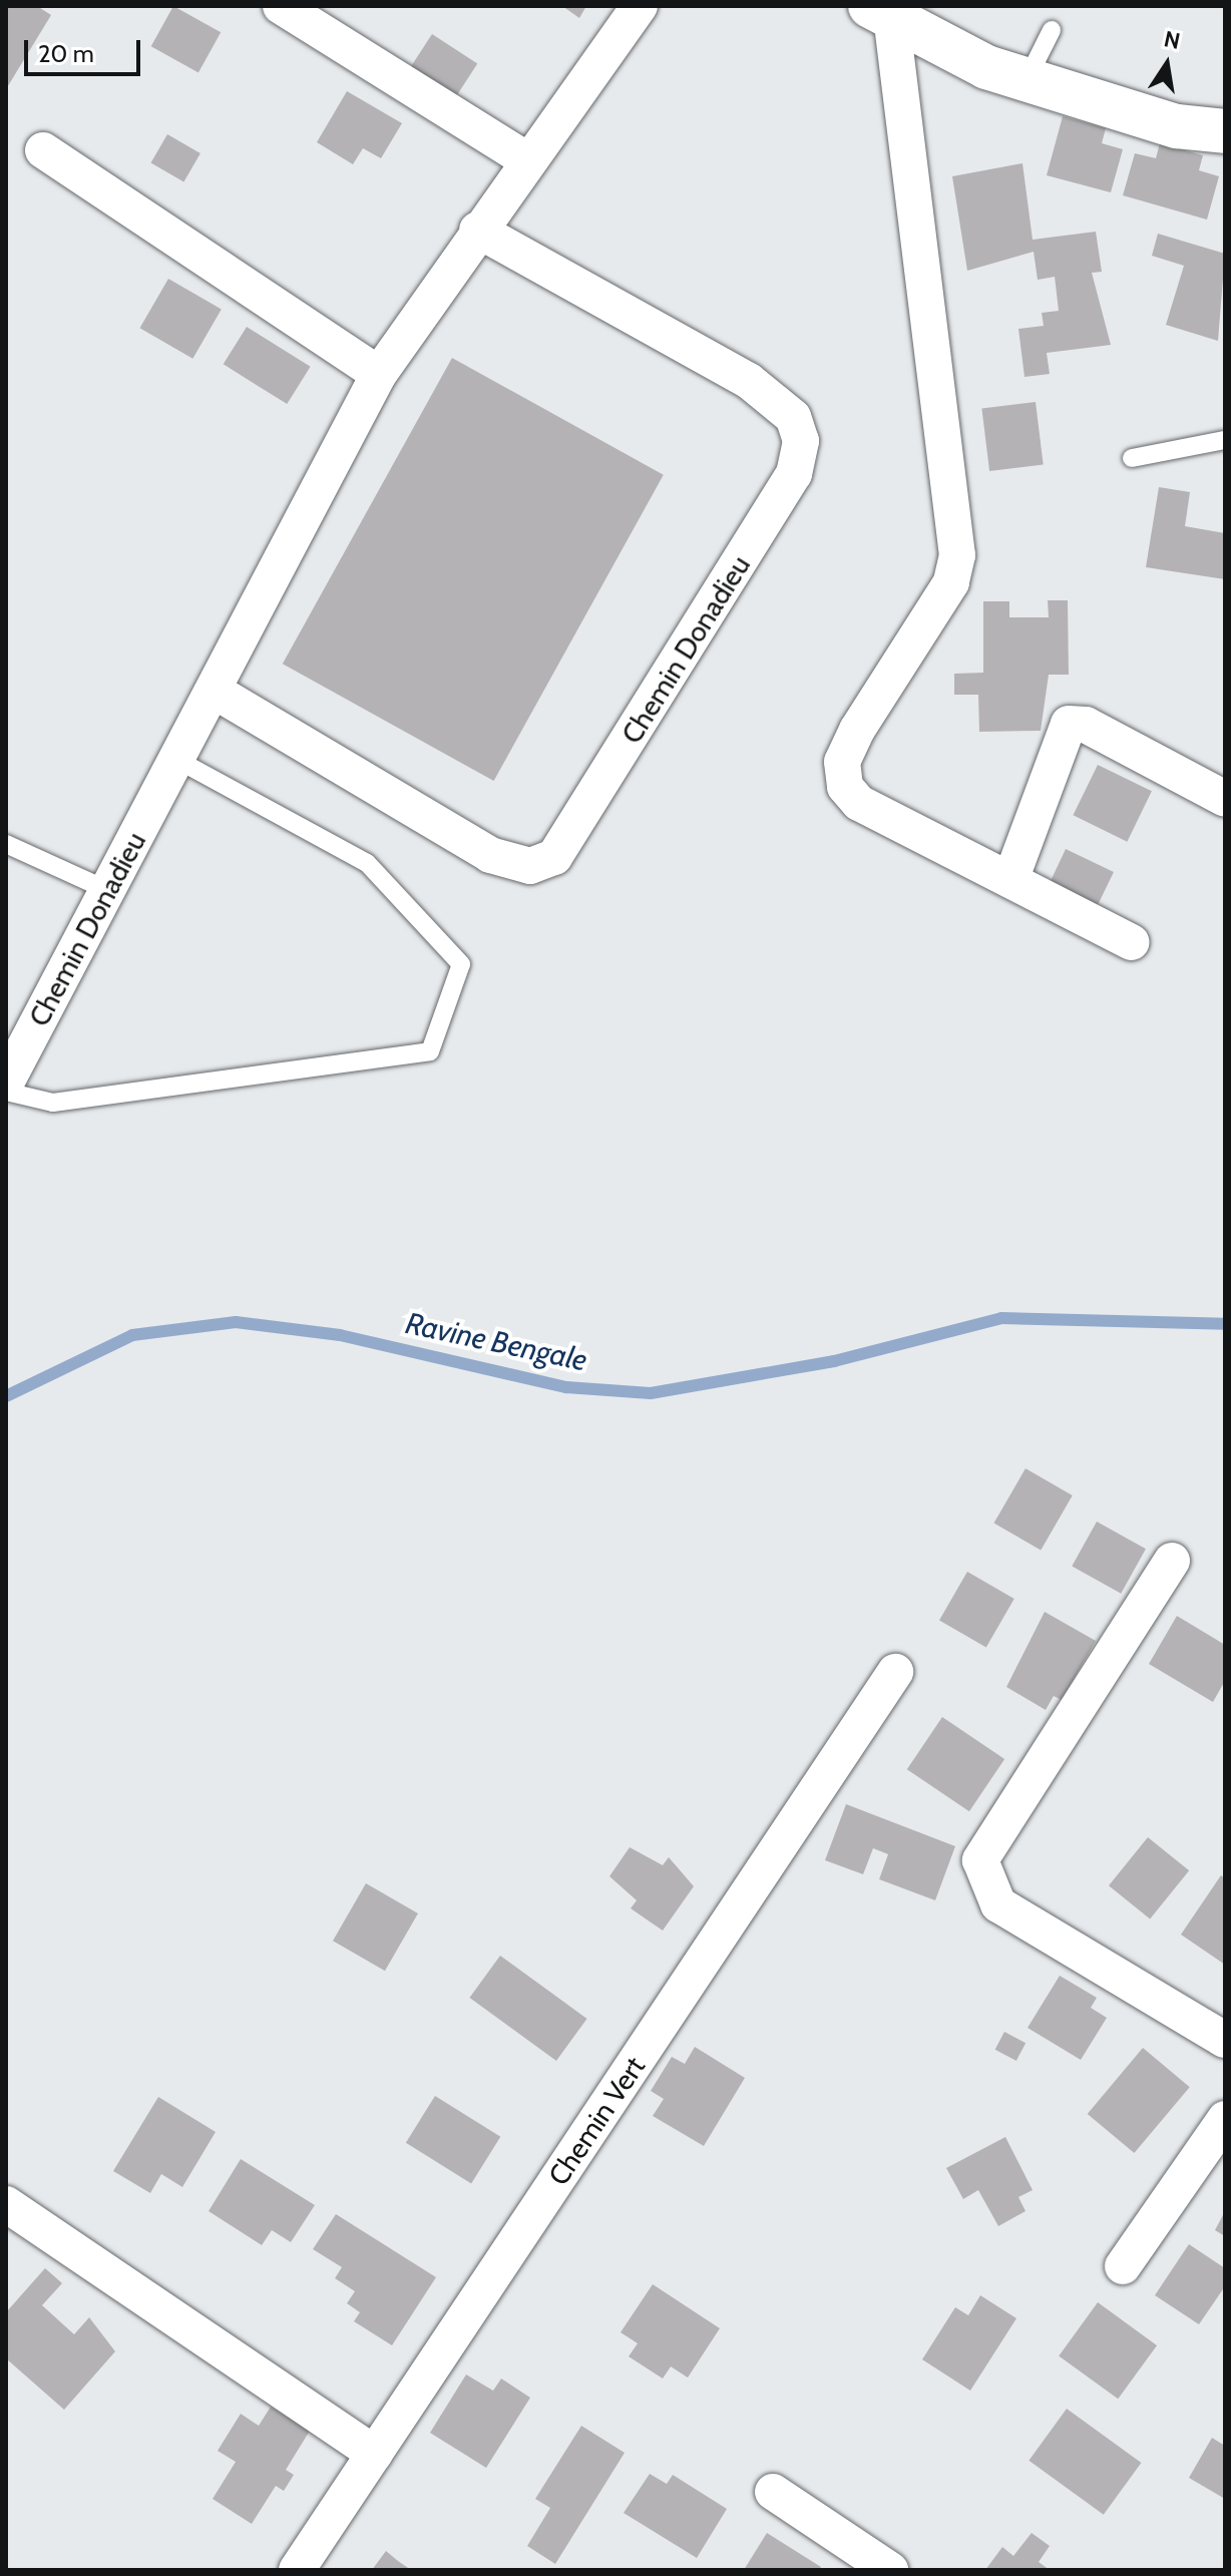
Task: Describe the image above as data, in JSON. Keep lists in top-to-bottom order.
{
  "streets": {
    "street": ["Chemin Donadieu", "Chemin Vert"]
  },
  "water": ["Ravine Bengale"],
  "scale_bar": "20 m",
  "north": "top"
}
